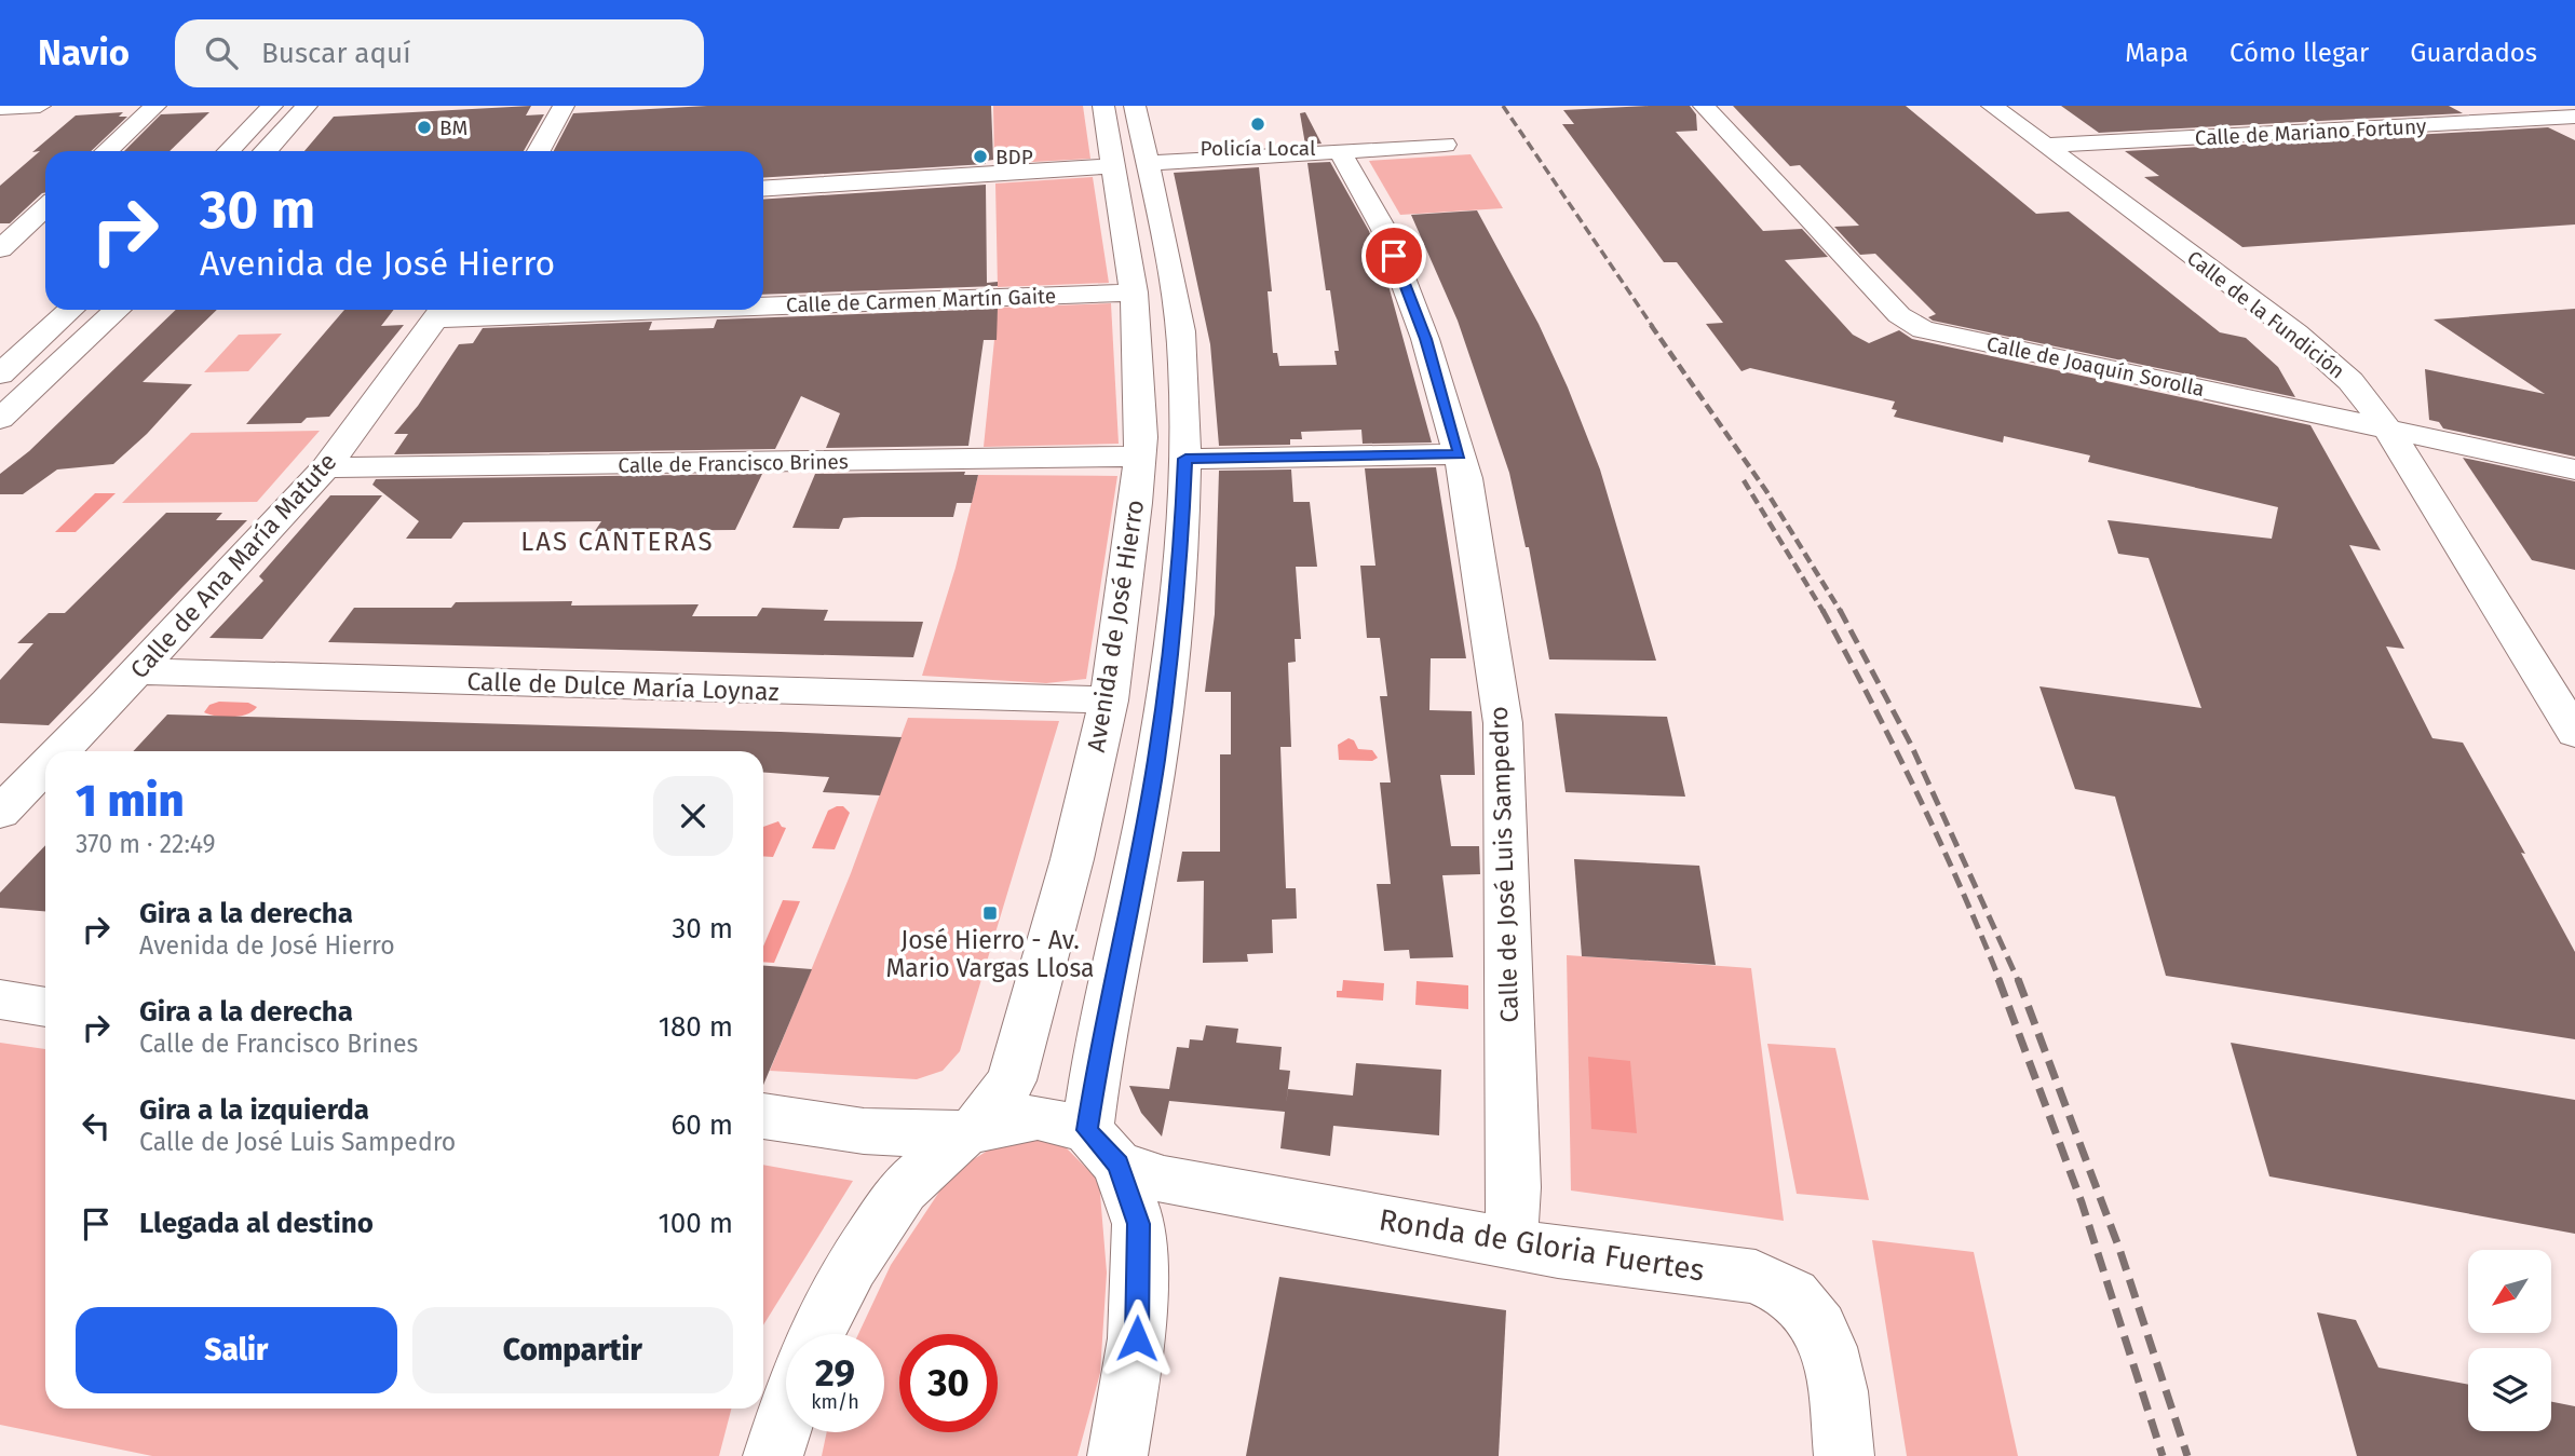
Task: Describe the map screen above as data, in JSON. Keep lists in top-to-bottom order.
{
  "streets": {
    "street": [
      "Calle de Mariano Fortuny",
      "Calle de Carmen Martín Gaite",
      "Calle de la Fundición",
      "Calle de Joaquín Sorolla",
      "Calle de Francisco Brines",
      "Calle de Ana María Matute",
      "Avenida de José Hierro",
      "Calle de Dulce María Loynaz",
      "Calle de José Luis Sampedro",
      "Ronda de Gloria Fuertes"
    ]
  },
  "crossings": [
    ["Calle de Mariano Fortuny", "Calle de la Fundición"],
    ["Calle de Carmen Martín Gaite", "Avenida de José Hierro"],
    ["Calle de la Fundición", "Calle de Joaquín Sorolla"],
    ["Calle de Francisco Brines", "Calle de Ana María Matute"],
    ["Calle de Francisco Brines", "Avenida de José Hierro"],
    ["Calle de Ana María Matute", "Calle de Dulce María Loynaz"],
    ["Avenida de José Hierro", "Calle de Dulce María Loynaz"],
    ["Avenida de José Hierro", "Ronda de Gloria Fuertes"],
    ["Calle de José Luis Sampedro", "Ronda de Gloria Fuertes"]
  ],
  "districts": ["LAS CANTERAS"],
  "places": {
    "other": ["Policía Local", "BM", "BDP"],
    "transit": ["José Hierro - Av. Mario Vargas Llosa"]
  },
  "north": "bottom left",
  "page": {
    "header": "Navio",
    "search": "Buscar aquí",
    "nav": ["Mapa", "Cómo llegar", "Guardados"],
    "turn": ["30 m", "Avenida de José Hierro"],
    "heading": ["1 min", "370 m · 22:49"],
    "list": [
      {
        "name": "Gira a la derecha",
        "note": "Avenida de José Hierro",
        "value": "30 m"
      },
      {
        "name": "Gira a la derecha",
        "note": "Calle de Francisco Brines",
        "value": "180 m"
      },
      {
        "name": "Gira a la izquierda",
        "note": "Calle de José Luis Sampedro",
        "value": "60 m"
      },
      {
        "name": "Llegada al destino",
        "value": "100 m"
      }
    ],
    "buttons": ["Salir", "Compartir"],
    "speed": "29 km/h",
    "limit": "30"
  }
}
